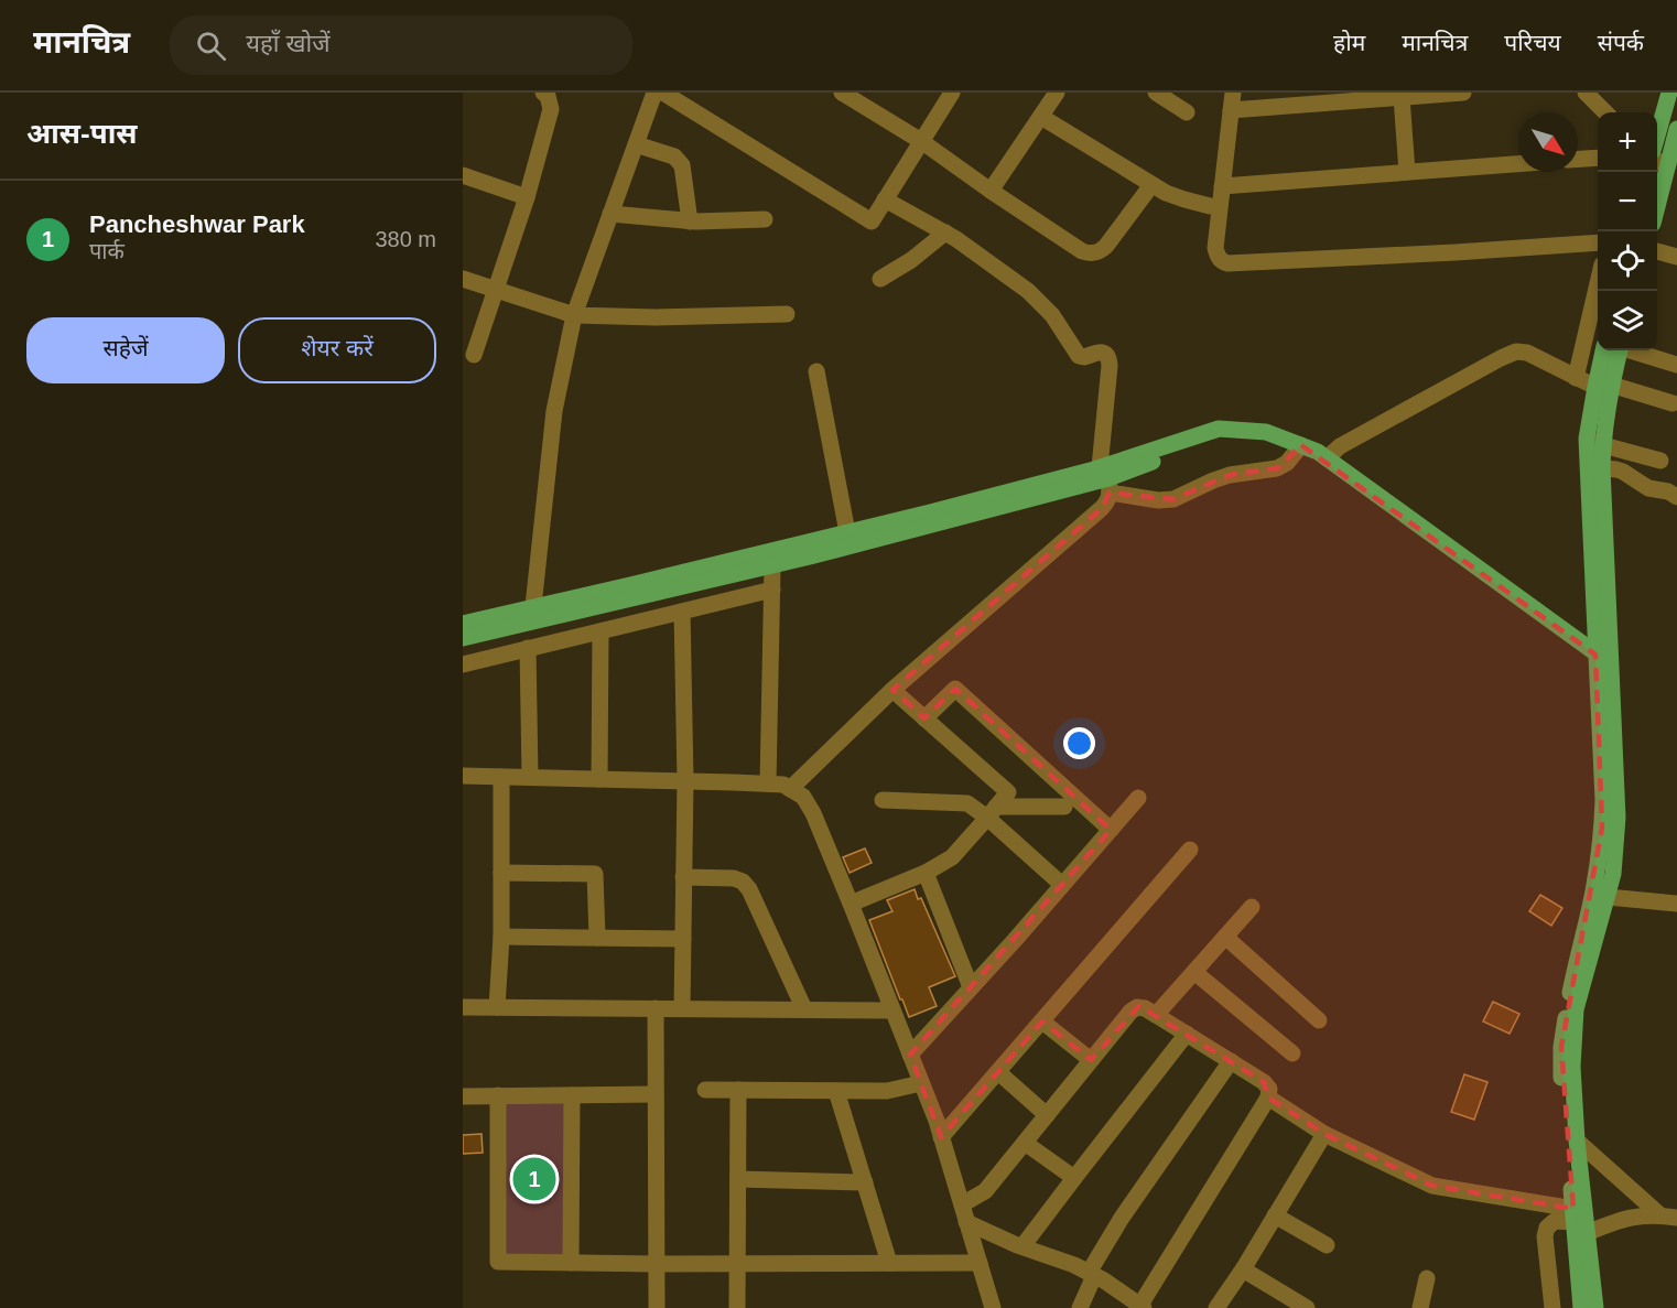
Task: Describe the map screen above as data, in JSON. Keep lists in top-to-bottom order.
{
  "north": "bottom right",
  "page": {
    "header": "मानचित्र",
    "search": "यहाँ खोजें",
    "nav": [
      "होम",
      "मानचित्र",
      "परिचय",
      "संपर्क"
    ],
    "heading": "आस-पास",
    "map_buttons": ["+", "−"],
    "list": [
      {
        "mark": "1",
        "name": "Pancheshwar Park",
        "note": "पार्क",
        "value": "380 m"
      }
    ],
    "buttons": ["सहेजें", "शेयर करें"],
    "pins": "1"
  }
}
